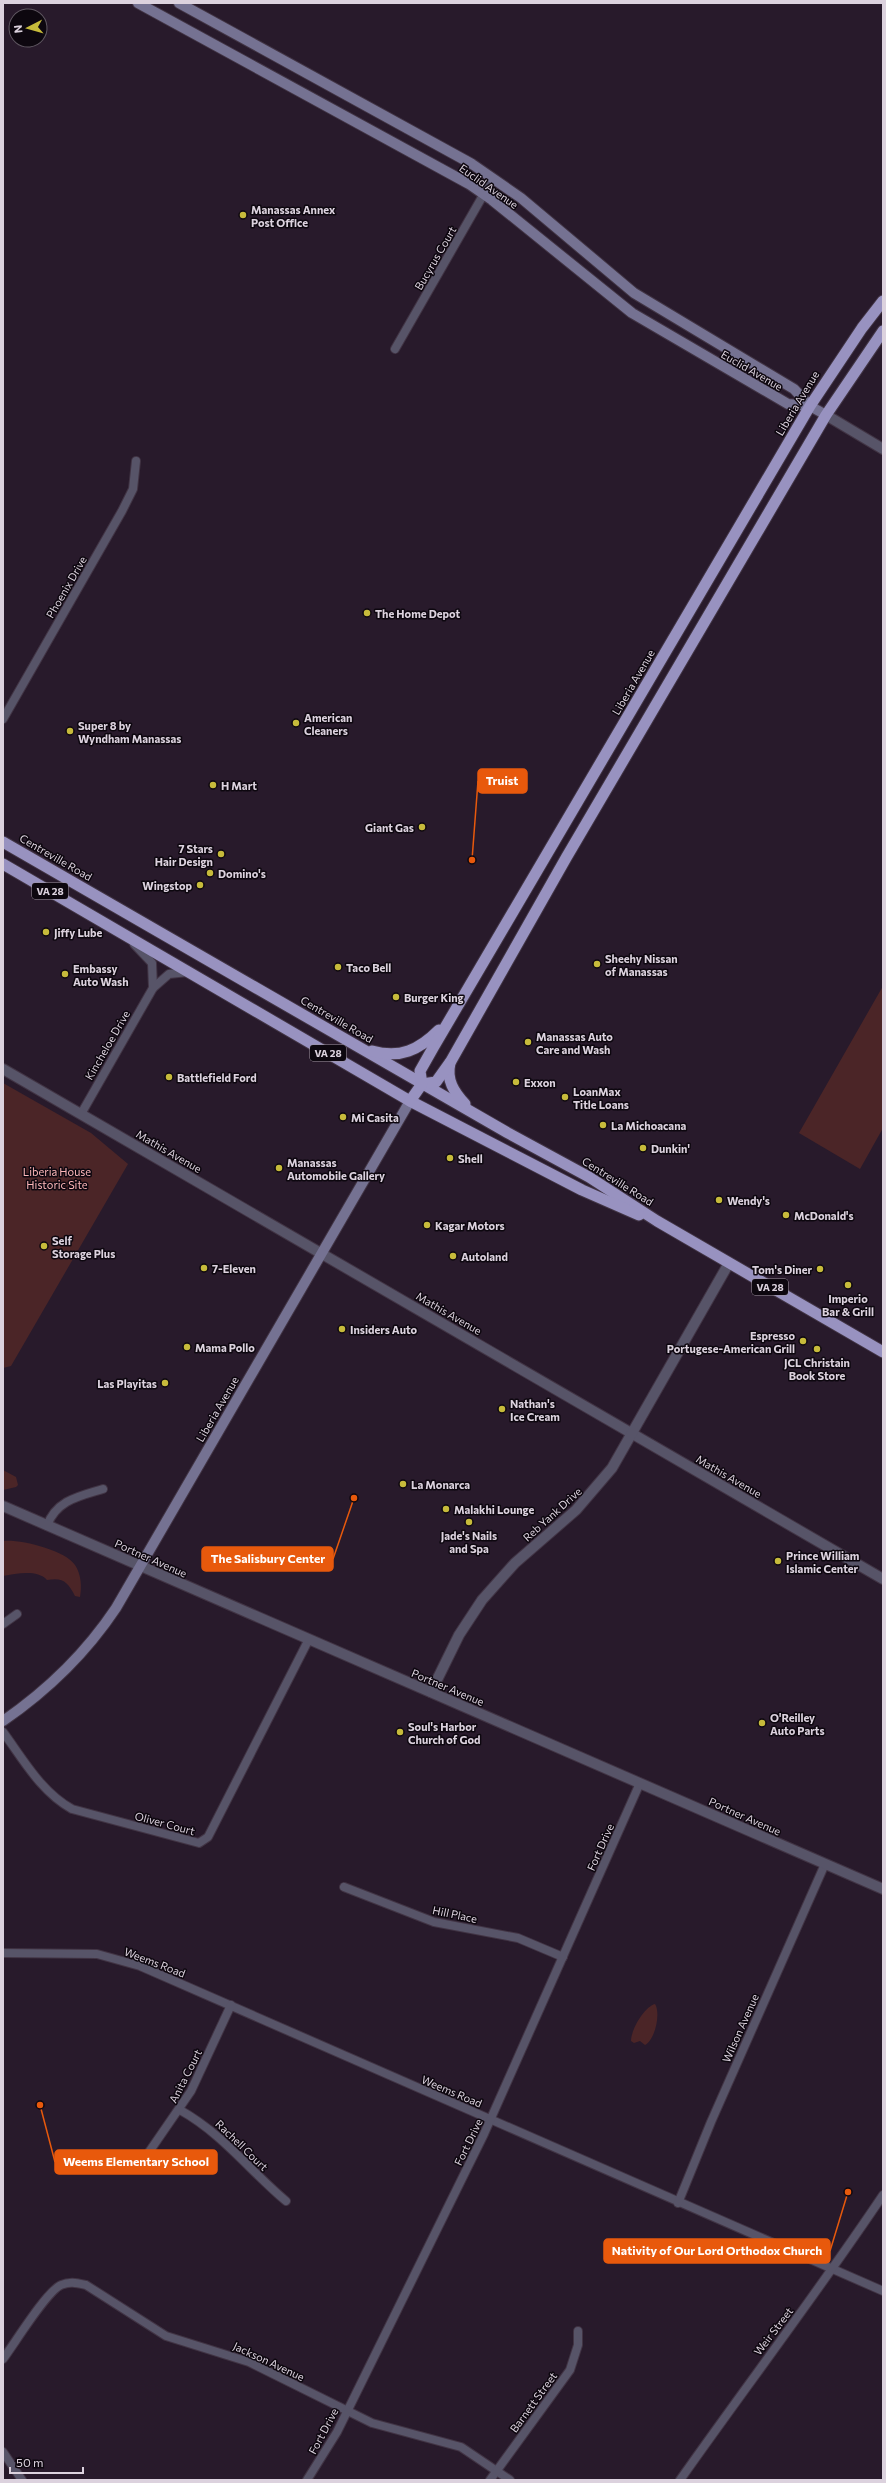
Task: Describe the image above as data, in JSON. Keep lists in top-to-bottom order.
{
  "streets": {
    "highway": ["Liberia Avenue", "Centreville Road", "VA 28"],
    "main road": ["Euclid Avenue"],
    "street": [
      "Bucyrus Court",
      "Phoenix Drive",
      "Kincheloe Drive",
      "Mathis Avenue",
      "Reb Yank Drive",
      "Portner Avenue",
      "Oliver Court",
      "Fort Drive",
      "Hill Place",
      "Weems Road",
      "Wilson Avenue",
      "Anita Court",
      "Rachell Court",
      "Weir Street",
      "Jackson Avenue",
      "Barnett Street"
    ]
  },
  "crossings": [
    ["Euclid Avenue", "Bucyrus Court"],
    ["Euclid Avenue", "Liberia Avenue"],
    ["Liberia Avenue", "Centreville Road"],
    ["Liberia Avenue", "Mathis Avenue"],
    ["Liberia Avenue", "Portner Avenue"],
    ["Centreville Road", "Kincheloe Drive"],
    ["Centreville Road", "Reb Yank Drive"],
    ["Kincheloe Drive", "Mathis Avenue"],
    ["Mathis Avenue", "Reb Yank Drive"],
    ["Reb Yank Drive", "Portner Avenue"],
    ["Portner Avenue", "Oliver Court"],
    ["Portner Avenue", "Fort Drive"],
    ["Portner Avenue", "Wilson Avenue"],
    ["Fort Drive", "Hill Place"],
    ["Fort Drive", "Weems Road"],
    ["Fort Drive", "Jackson Avenue"],
    ["Weems Road", "Wilson Avenue"],
    ["Weems Road", "Anita Court"],
    ["Weems Road", "Weir Street"],
    ["Anita Court", "Rachell Court"],
    ["Jackson Avenue", "Barnett Street"]
  ],
  "parks": ["Liberia House Historic Site"],
  "places": [
    "Manassas Annex Post Office",
    "The Home Depot",
    "American Cleaners",
    "Super 8 by Wyndham Manassas",
    "H Mart",
    "Giant Gas",
    "7 Stars Hair Design",
    "Truist",
    "Domino's",
    "Wingstop",
    "Jiffy Lube",
    "Sheehy Nissan of Manassas",
    "Taco Bell",
    "Embassy Auto Wash",
    "Burger King",
    "Manassas Auto Care and Wash",
    "Battlefield Ford",
    "Exxon",
    "LoanMax Title Loans",
    "Mi Casita",
    "La Michoacana",
    "Dunkin'",
    "Shell",
    "Manassas Automobile Gallery",
    "Wendy's",
    "McDonald's",
    "Kagar Motors",
    "Self Storage Plus",
    "Autoland",
    "7-Eleven",
    "Tom's Diner",
    "Imperio Bar & Grill",
    "Insiders Auto",
    "Espresso Portugese-American Grill",
    "Mama Pollo",
    "JCL Christain Book Store",
    "Las Playitas",
    "Nathan's Ice Cream",
    "La Monarca",
    "The Salisbury Center",
    "Malakhi Lounge",
    "Jade's Nails and Spa",
    "Prince William Islamic Center",
    "O'Reilley Auto Parts",
    "Soul's Harbor Church of God",
    "Weems Elementary School",
    "Nativity of Our Lord Orthodox Church"
  ],
  "scale_bar": "50 m",
  "north": "left"
}
